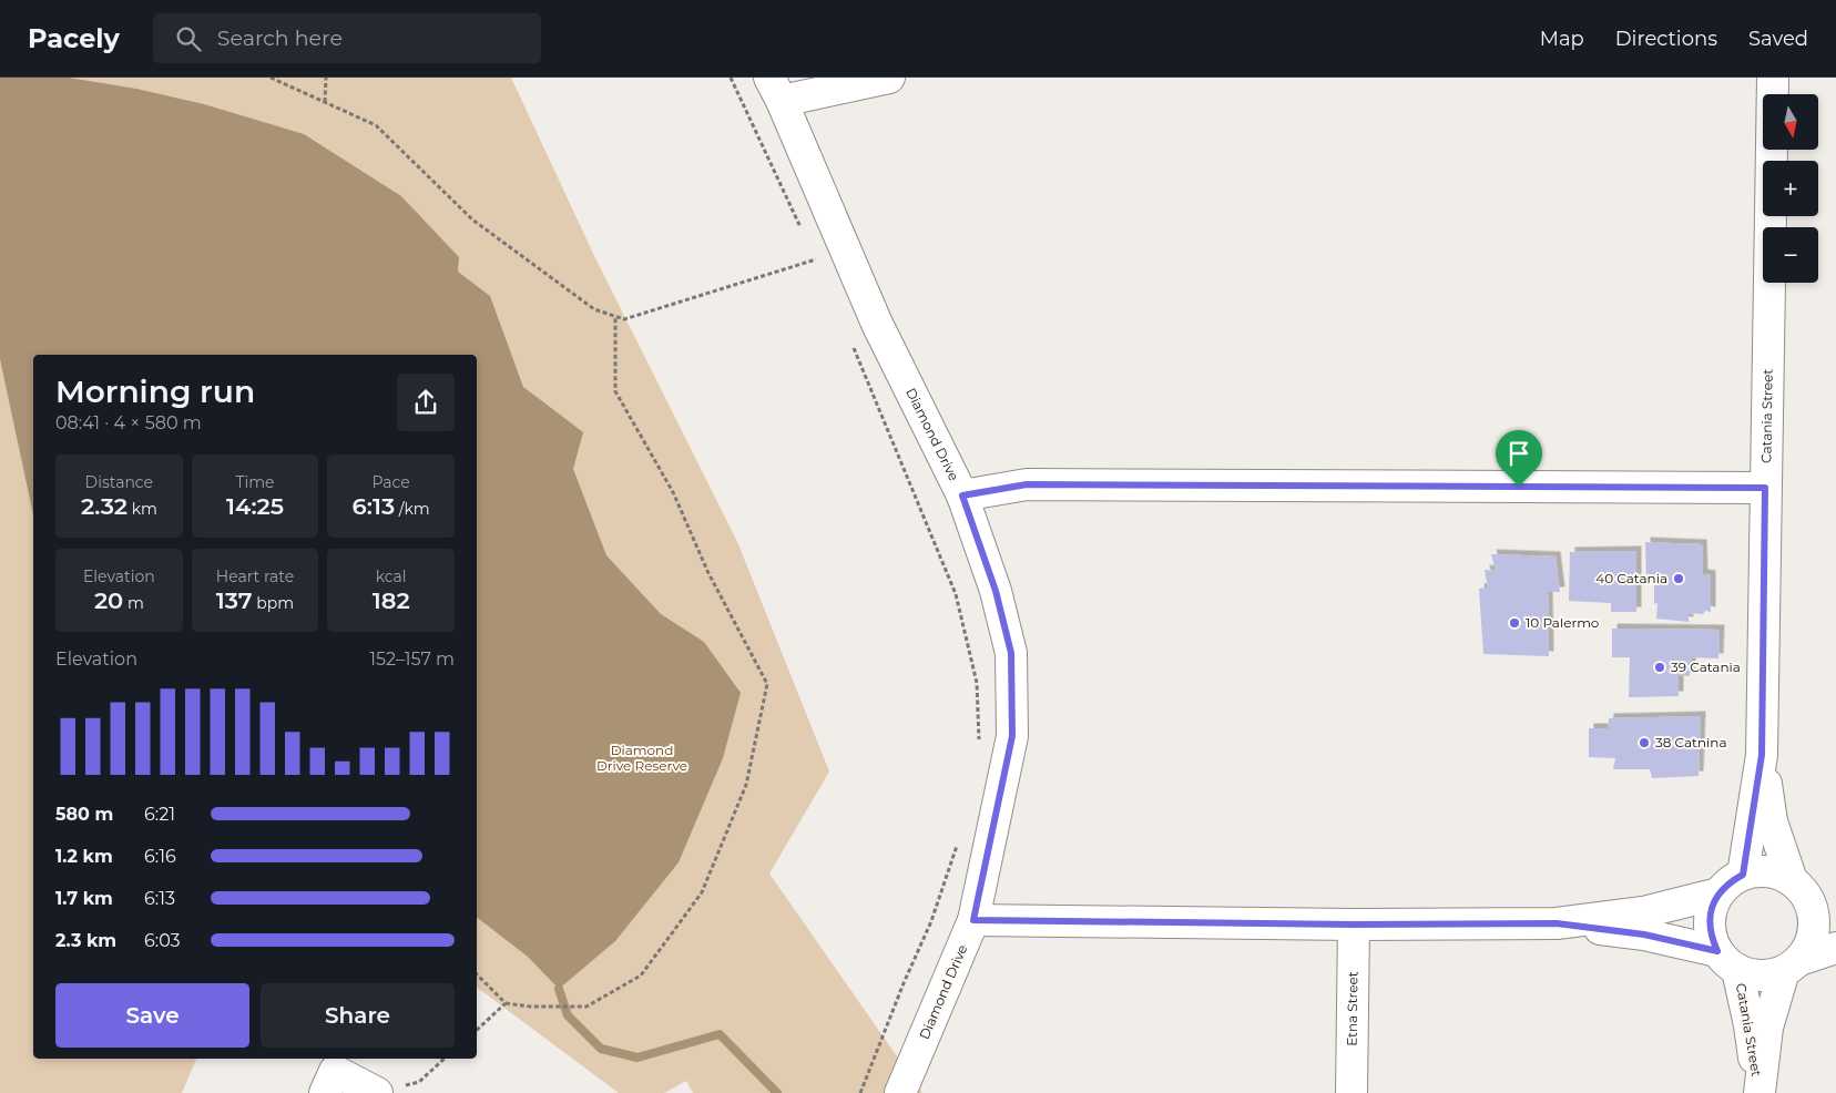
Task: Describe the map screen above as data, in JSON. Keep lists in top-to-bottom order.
{
  "streets": {
    "street": ["Catania Street", "Diamond Drive", "Etna Street"]
  },
  "parks": ["Diamond Drive Reserve"],
  "places": [
    "40 Catania",
    "10 Palermo",
    "39 Catania",
    "38 Catnina"
  ],
  "north": "bottom",
  "page": {
    "header": "Pacely",
    "search": "Search here",
    "nav": ["Map", "Directions", "Saved"],
    "map_buttons": ["+", "−"],
    "heading": ["Morning run", "08:41 · 4 × 580 m"],
    "stats": [
      ["Distance", "2.32 km"],
      ["Time", "14:25"],
      ["Pace", "6:13 /km"],
      ["Elevation", "20 m"],
      ["Heart rate", "137 bpm"],
      ["kcal", "182"]
    ],
    "chart": ["Elevation", "152–157 m"],
    "list": [
      {
        "name": "580 m",
        "note": "6:21"
      },
      {
        "name": "1.2 km",
        "note": "6:16"
      },
      {
        "name": "1.7 km",
        "note": "6:13"
      },
      {
        "name": "2.3 km",
        "note": "6:03"
      }
    ],
    "buttons": ["Save", "Share"]
  }
}
